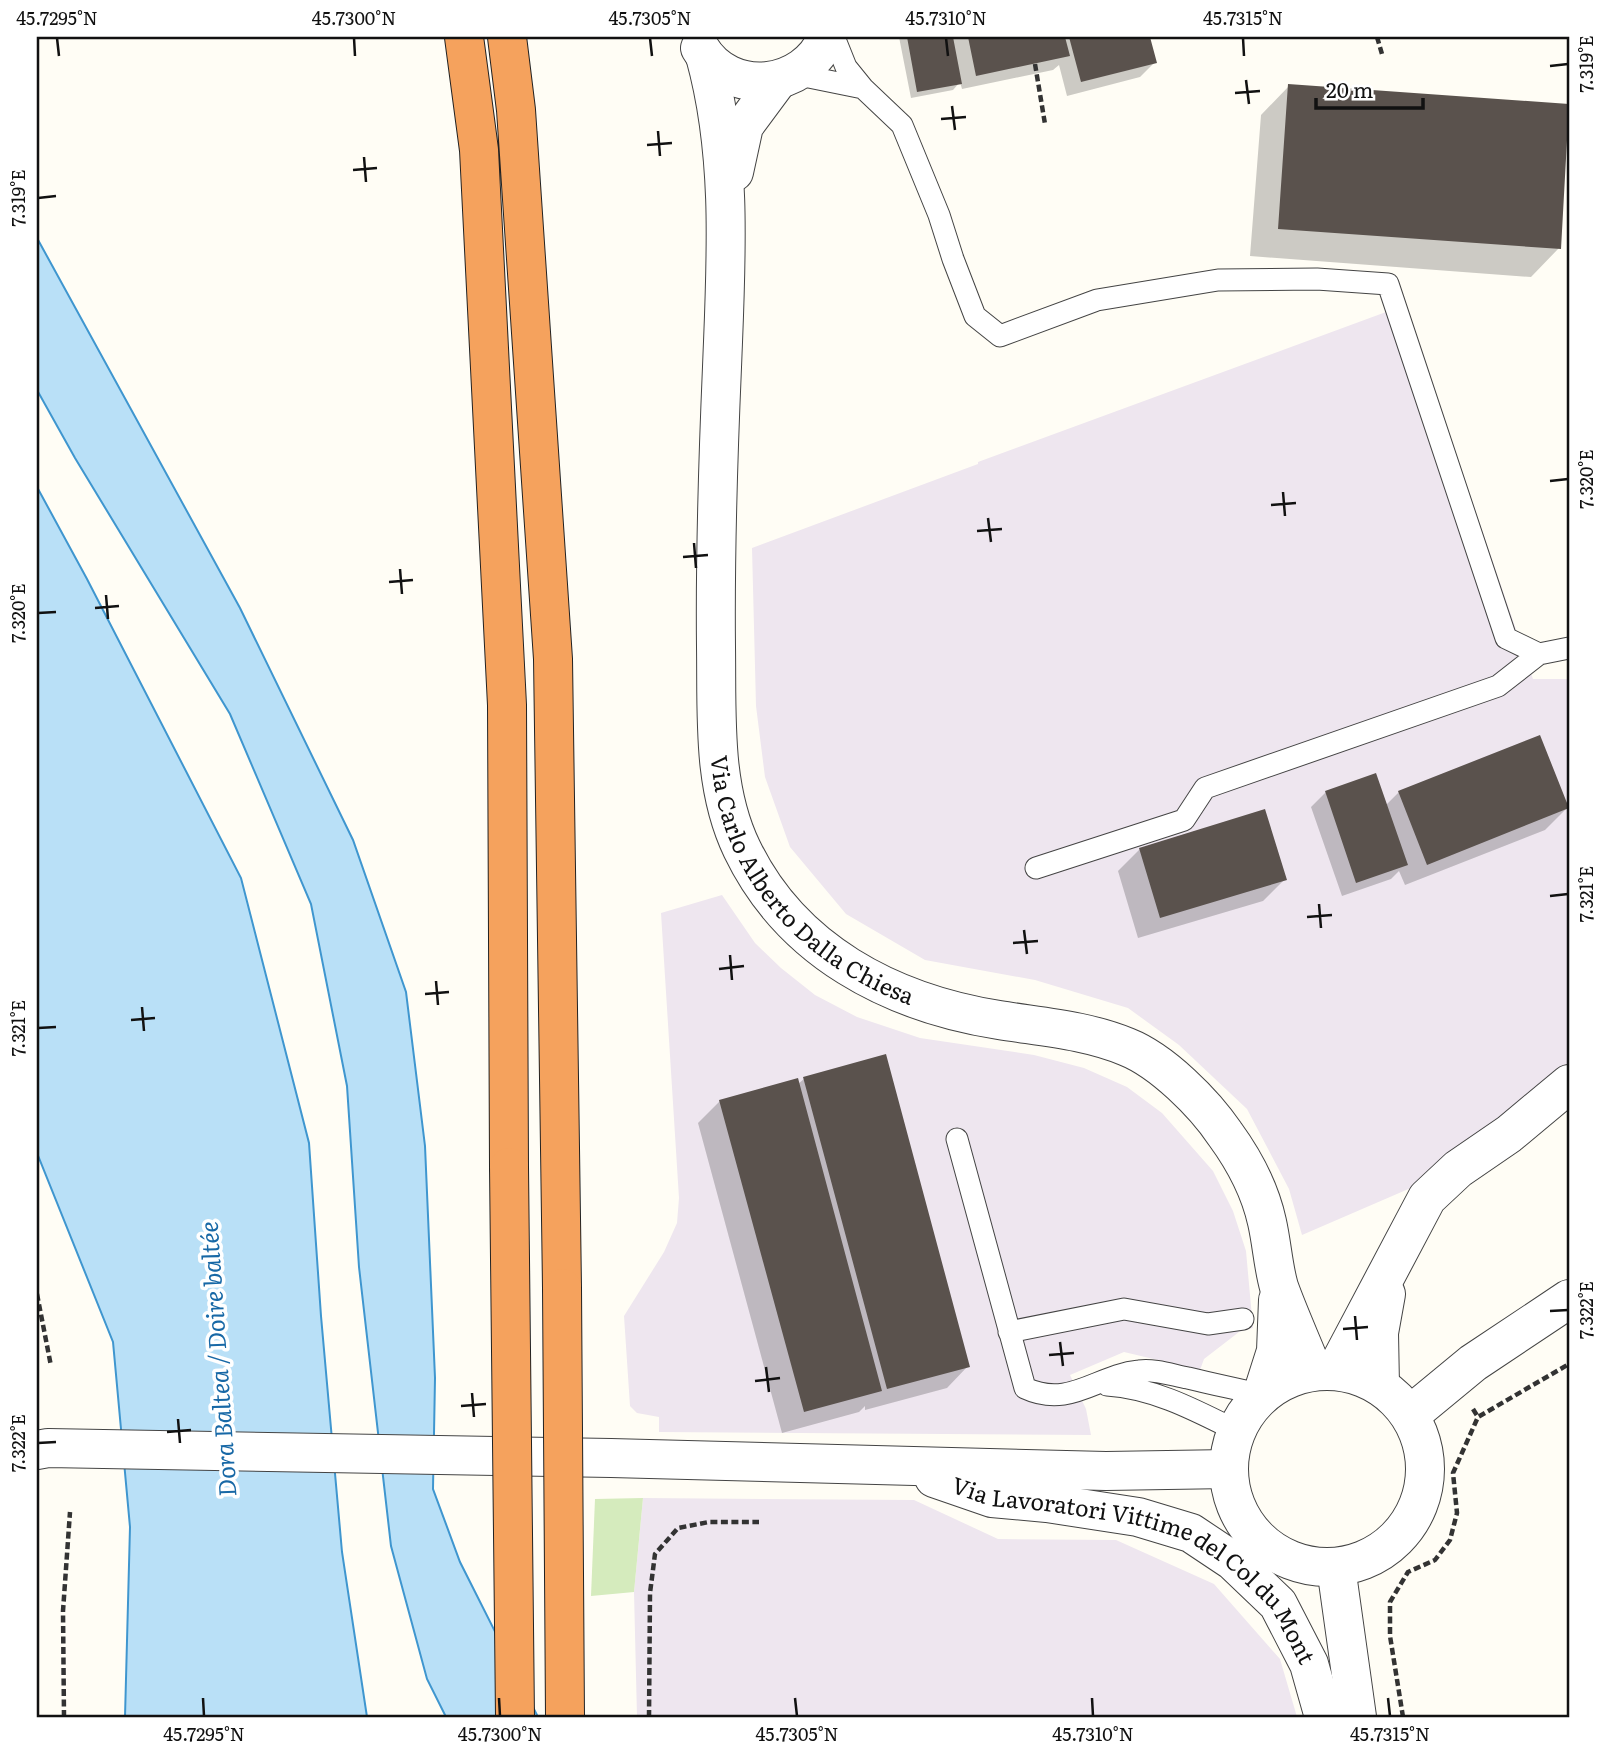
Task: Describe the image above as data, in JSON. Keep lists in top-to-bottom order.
{
  "streets": {
    "street": ["Via Carlo Alberto Dalla Chiesa", "Via Lavoratori Vittime del Col du Mont"]
  },
  "water": ["Dora Baltea / Doire baltée"],
  "scale_bar": "20 m",
  "coordinates": [
    "45.7295°N",
    "45.7300°N",
    "45.7305°N",
    "45.7310°N",
    "45.7315°N",
    "7.319°E",
    "7.320°E",
    "7.321°E",
    "7.322°E"
  ]
}
